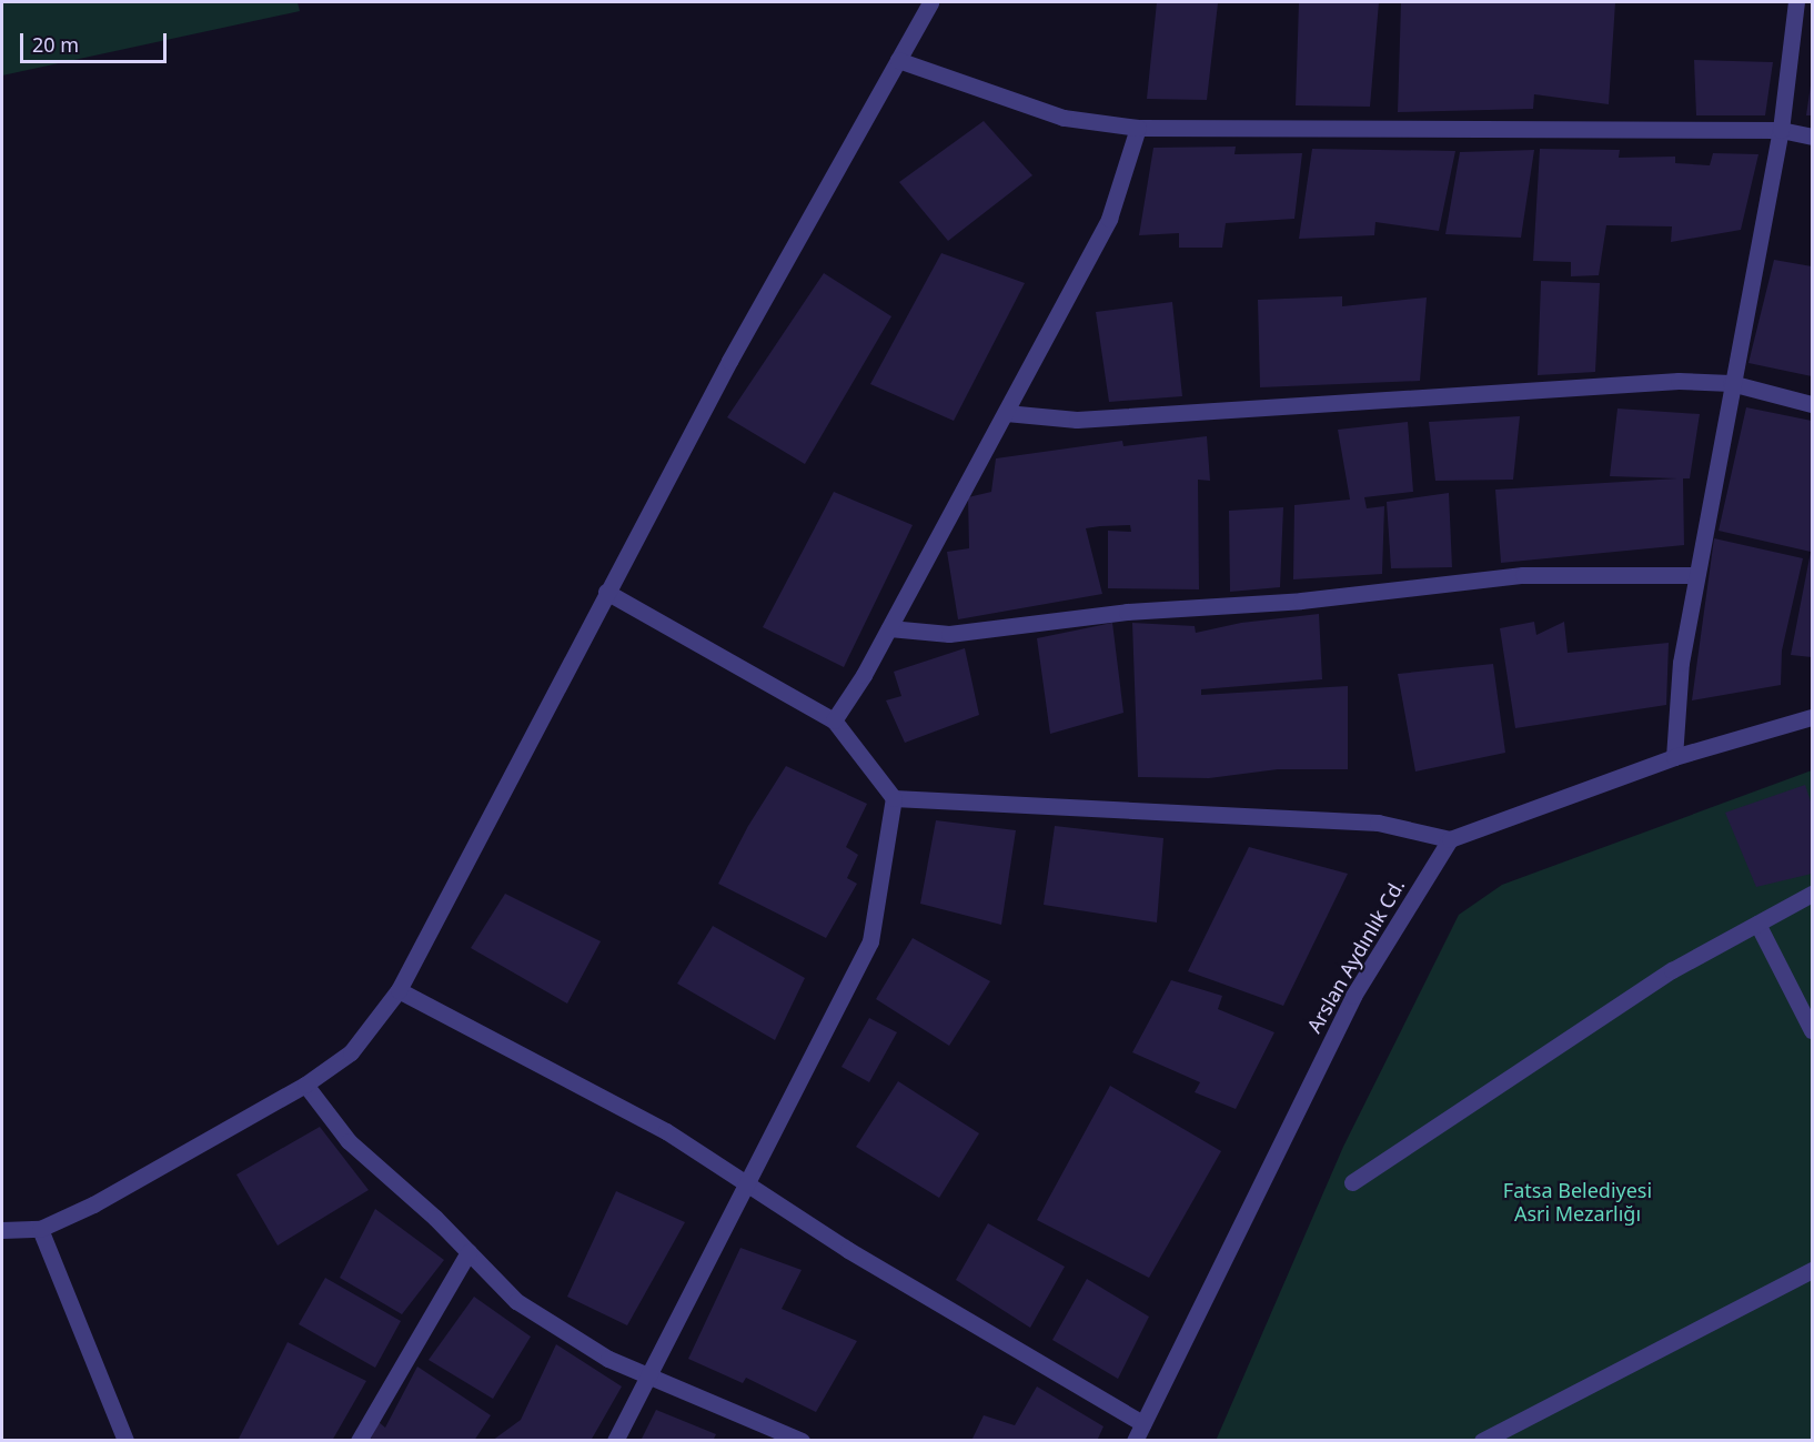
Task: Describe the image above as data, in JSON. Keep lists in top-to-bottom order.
{
  "streets": {
    "street": ["Arslan Aydınlık Cd."]
  },
  "parks": ["Fatsa Belediyesi Asri Mezarlığı"],
  "scale_bar": "20 m"
}
